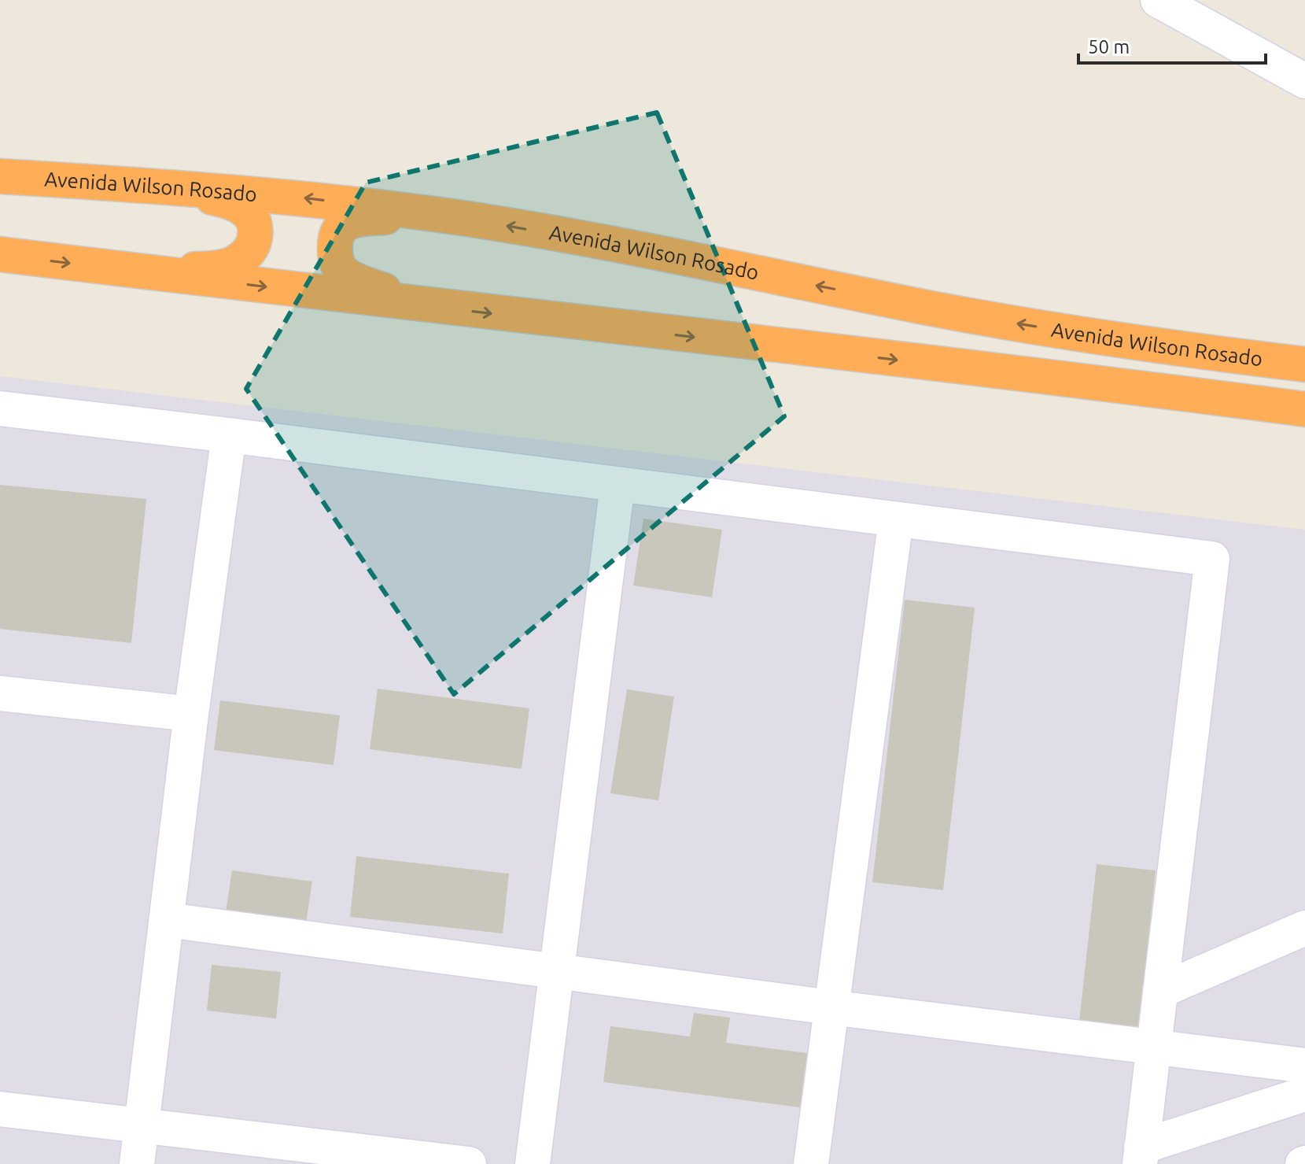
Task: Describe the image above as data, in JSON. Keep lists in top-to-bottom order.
{
  "streets": {
    "highway": ["Avenida Wilson Rosado"]
  },
  "scale_bar": "50 m"
}
